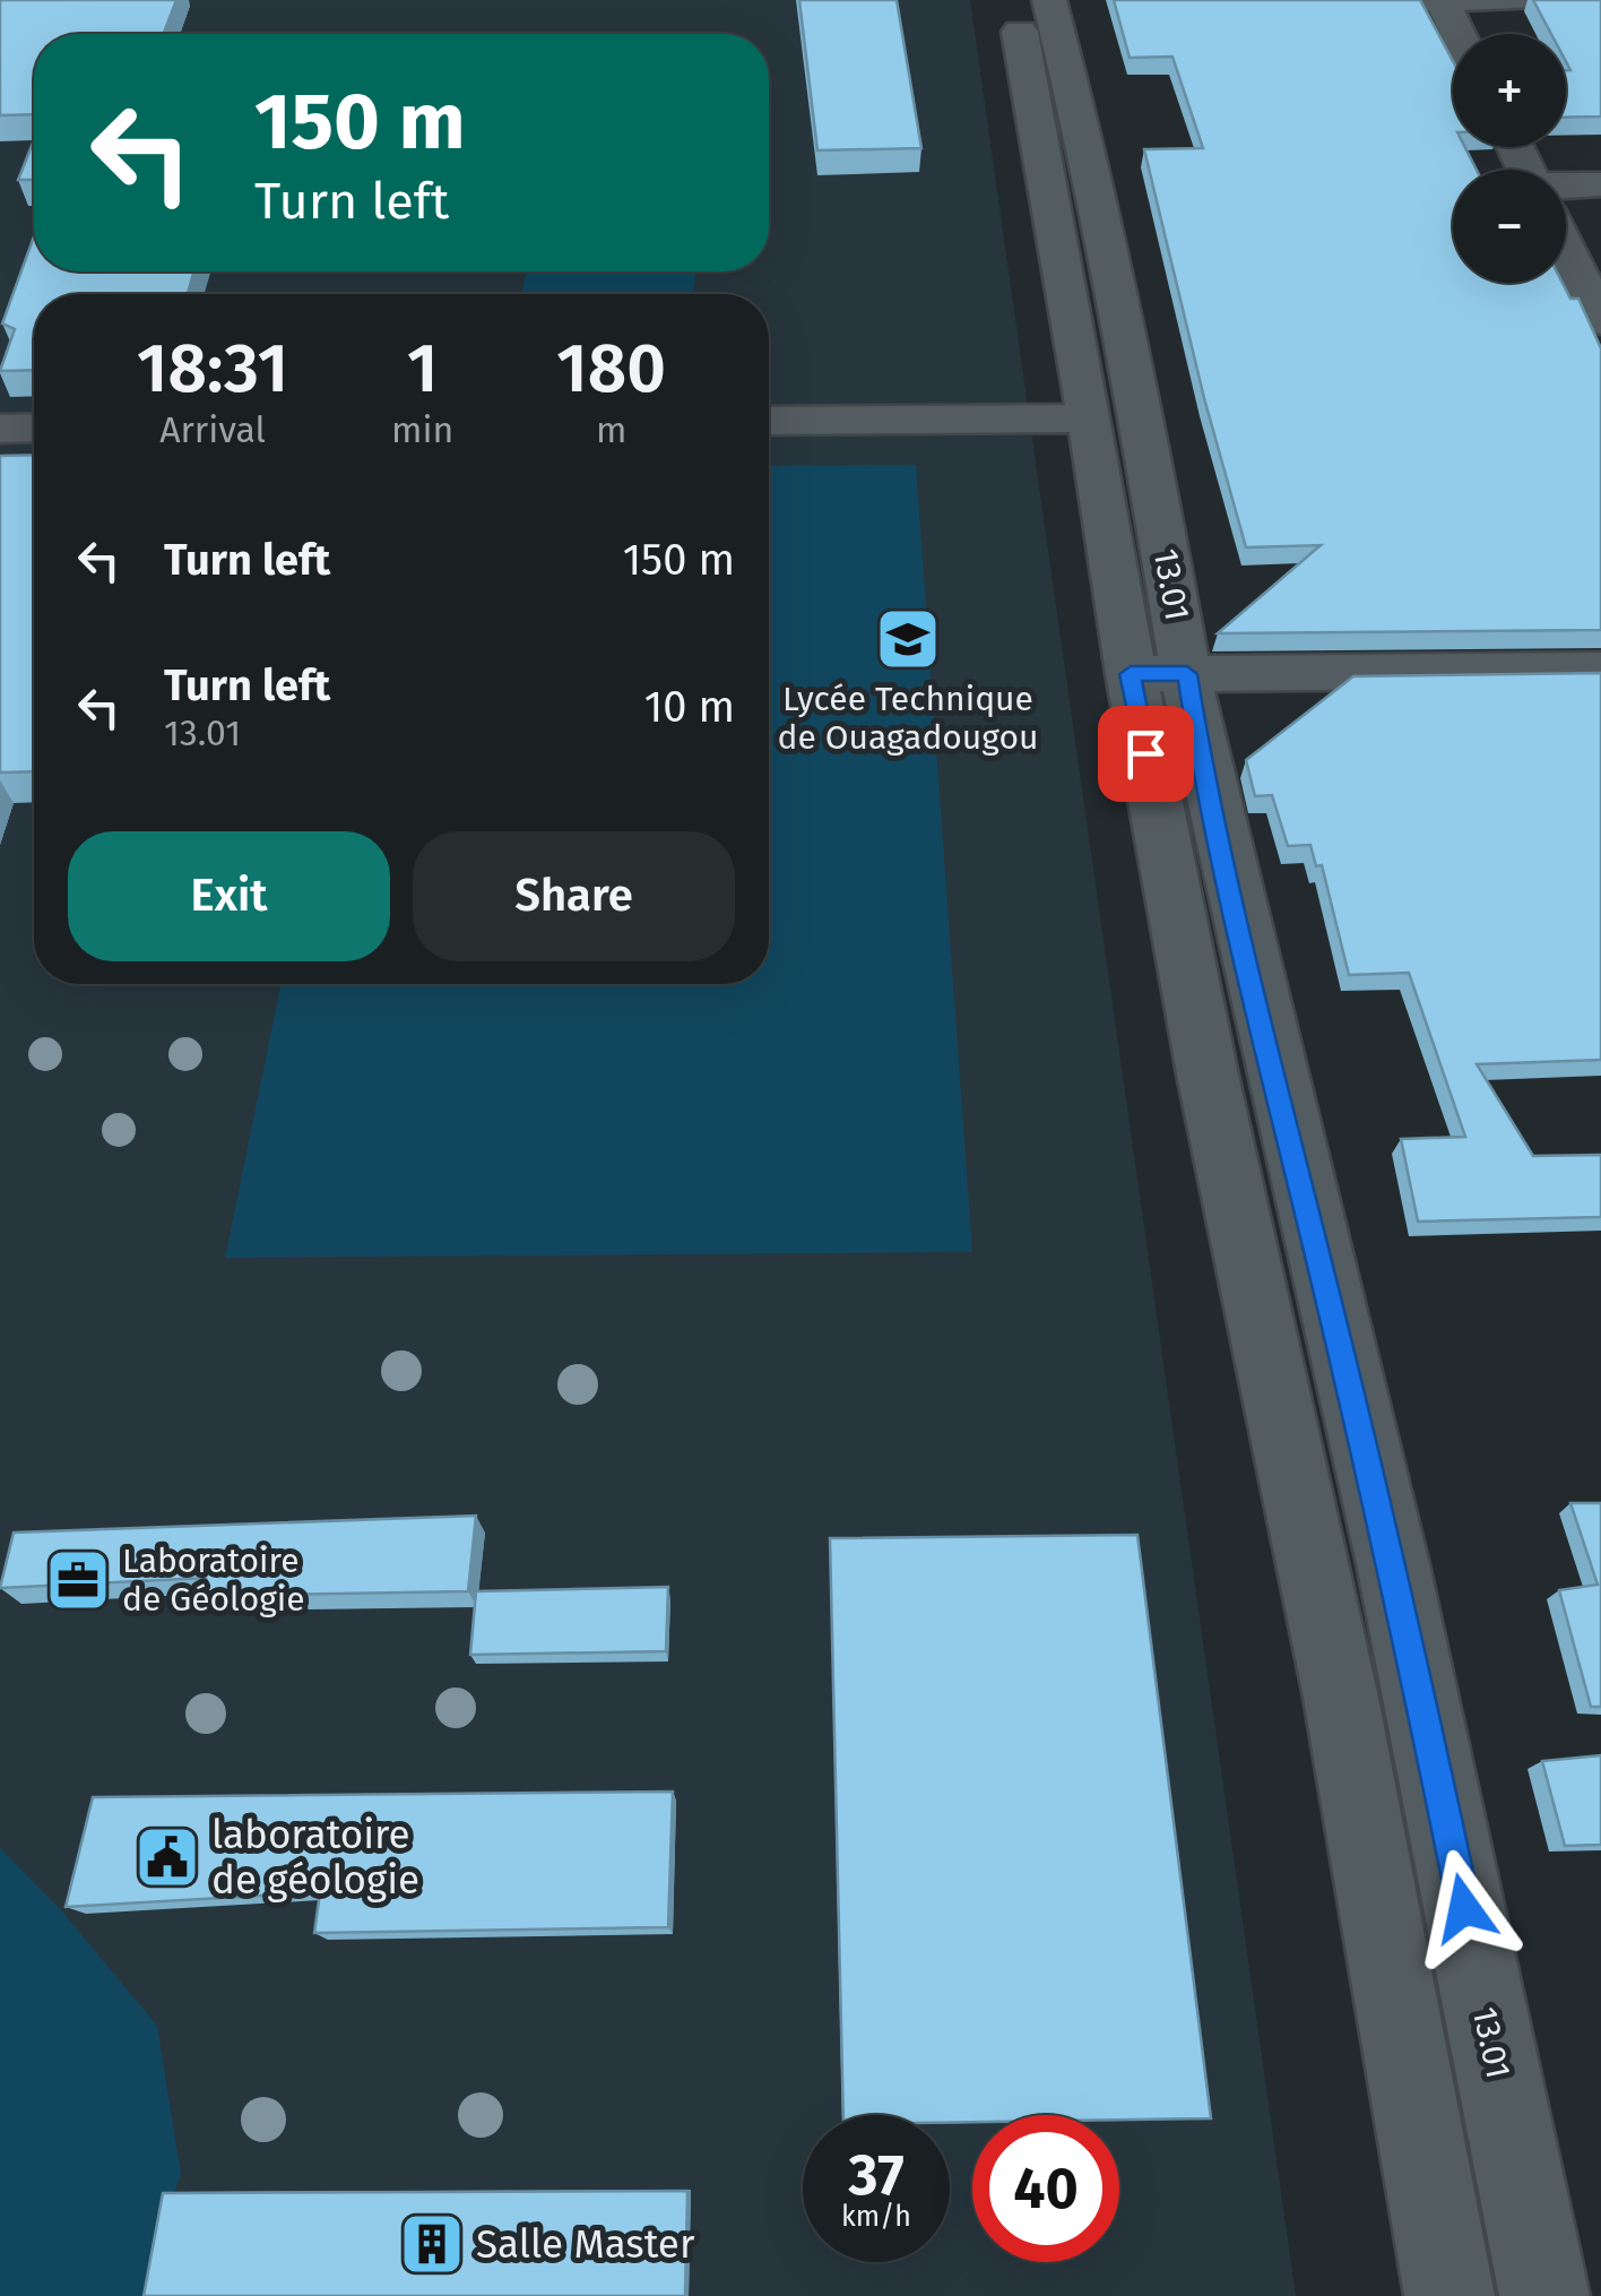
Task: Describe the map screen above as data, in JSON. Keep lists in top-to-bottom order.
{
  "streets": {
    "street": ["13.01"]
  },
  "places": {
    "school or university": ["Lycée Technique de Ouagadougou"],
    "office": ["Laboratoire de Géologie"],
    "public building": ["laboratoire de géologie"],
    "building": ["Salle Master"]
  },
  "page": {
    "map_buttons": ["+", "−"],
    "turn": ["150 m", "Turn left"],
    "eta": [
      "18:31",
      "Arrival",
      "1",
      "min",
      "180",
      "m"
    ],
    "list": [
      {
        "name": "Turn left",
        "value": "150 m"
      },
      {
        "name": "Turn left",
        "note": "13.01",
        "value": "10 m"
      }
    ],
    "buttons": ["Exit", "Share"],
    "speed": "37 km/h",
    "limit": "40"
  }
}
